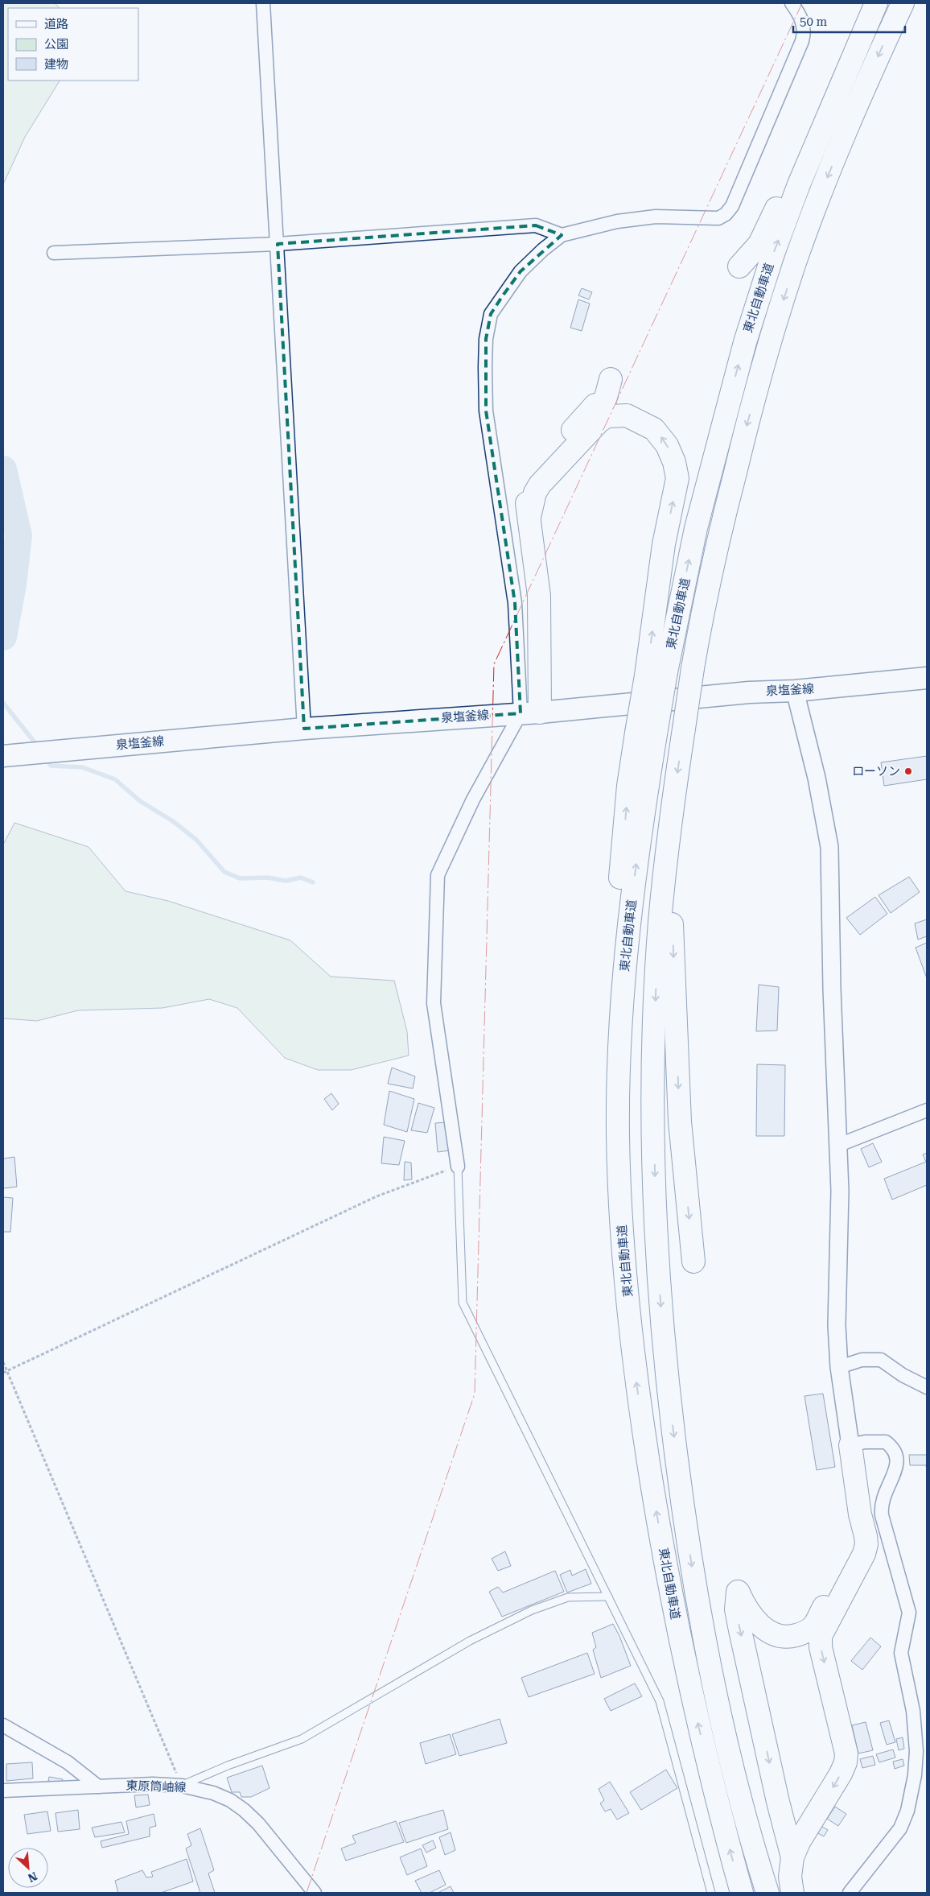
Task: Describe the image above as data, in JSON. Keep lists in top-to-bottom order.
{
  "streets": {
    "highway": ["東北自動車道"],
    "main road": ["泉塩釜線"],
    "street": ["東原筒岫線"]
  },
  "places": ["ローソン"],
  "legend": ["道路", "公園", "建物"],
  "scale_bar": "50 m",
  "north": "bottom right"
}
